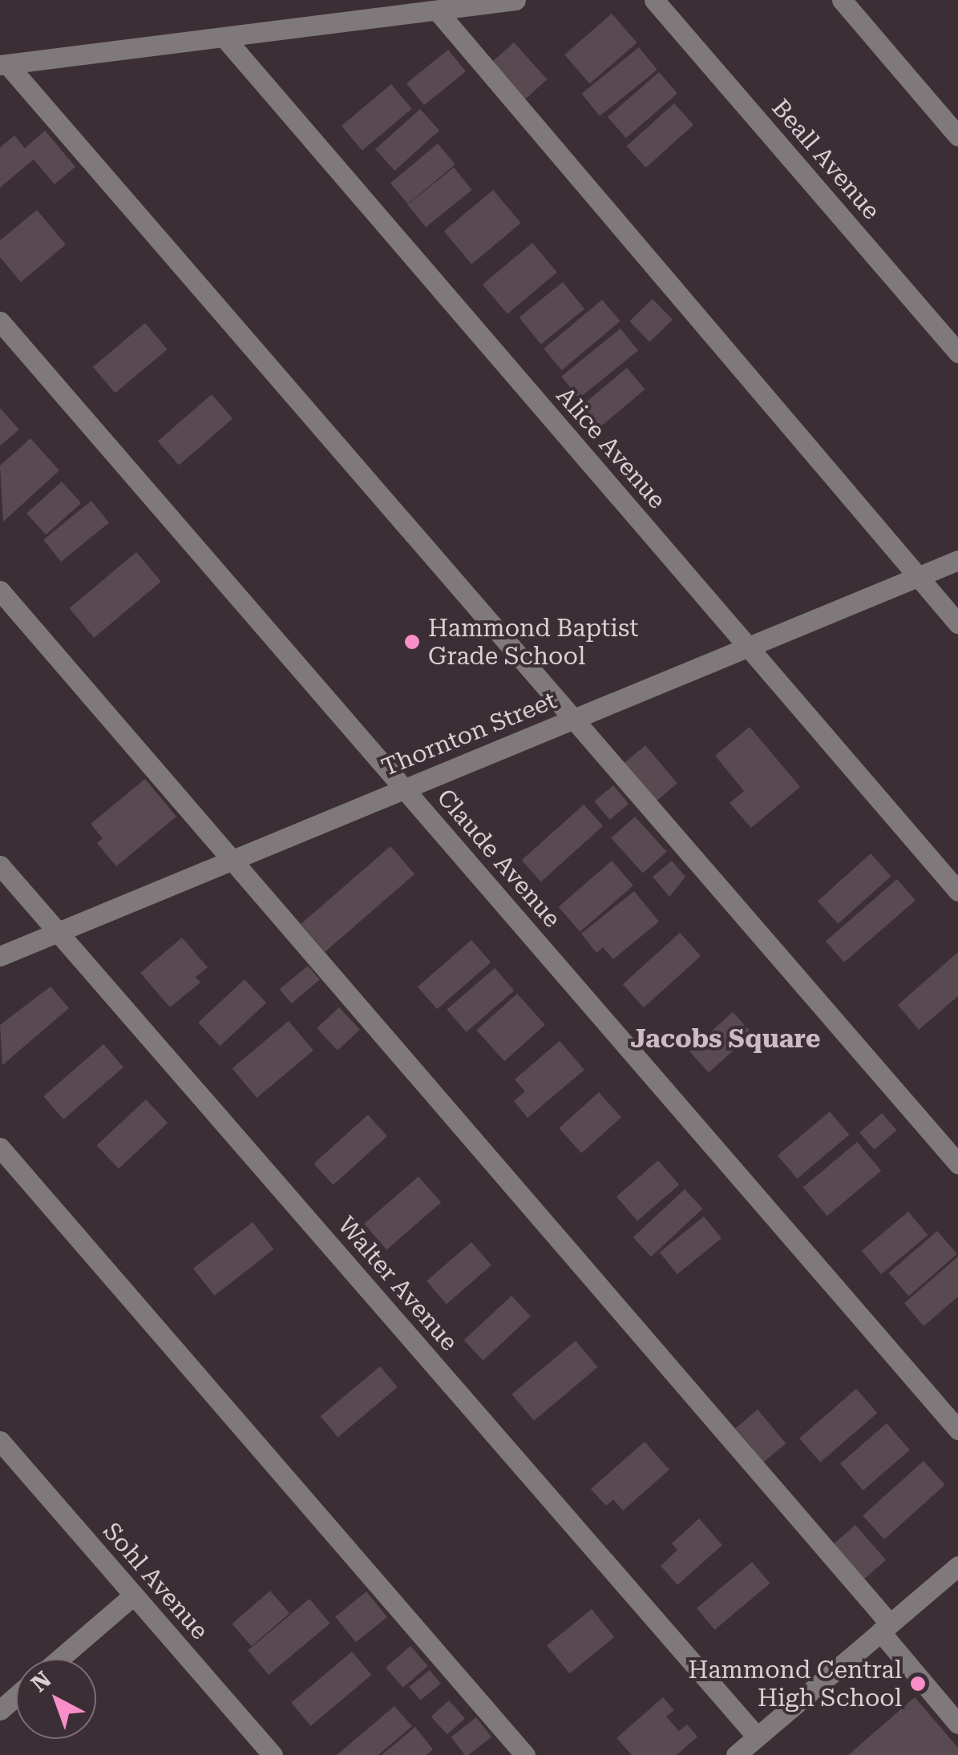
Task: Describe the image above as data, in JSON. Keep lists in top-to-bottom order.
{
  "streets": {
    "street": [
      "Beall Avenue",
      "Alice Avenue",
      "Thornton Street",
      "Claude Avenue",
      "Walter Avenue",
      "Sohl Avenue"
    ]
  },
  "crossings": [
    ["Alice Avenue", "Thornton Street"],
    ["Thornton Street", "Claude Avenue"],
    ["Thornton Street", "Walter Avenue"]
  ],
  "districts": ["Jacobs Square"],
  "places": ["Hammond Baptist Grade School", "Hammond Central High School"],
  "north": "top left"
}
